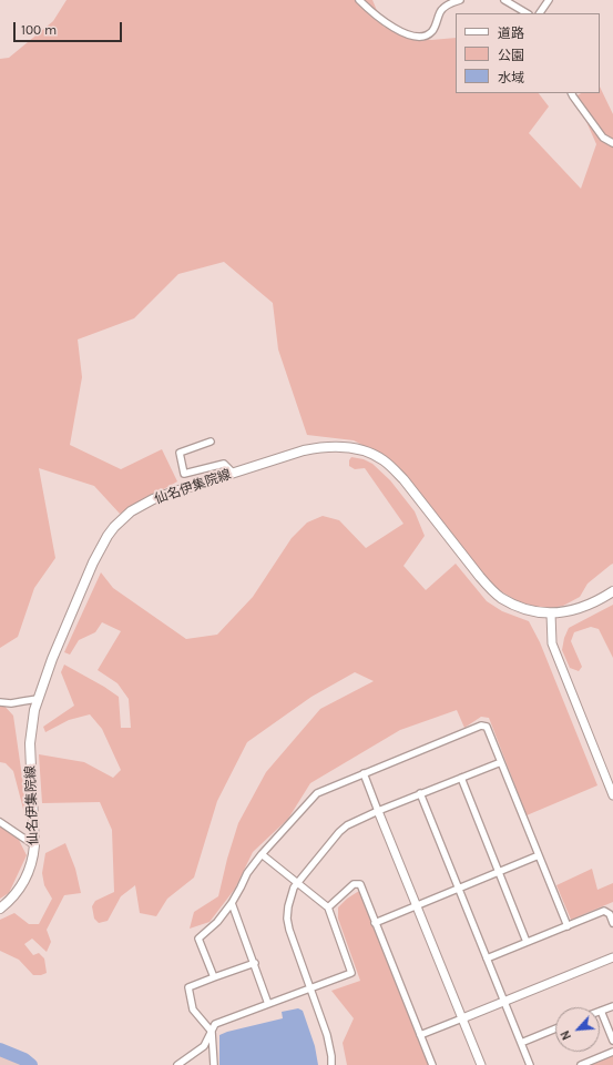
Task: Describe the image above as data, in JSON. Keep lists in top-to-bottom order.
{
  "streets": {
    "main road": ["仙名伊集院線"]
  },
  "legend": ["道路", "公園", "水域"],
  "scale_bar": "100 m",
  "north": "bottom left"
}
